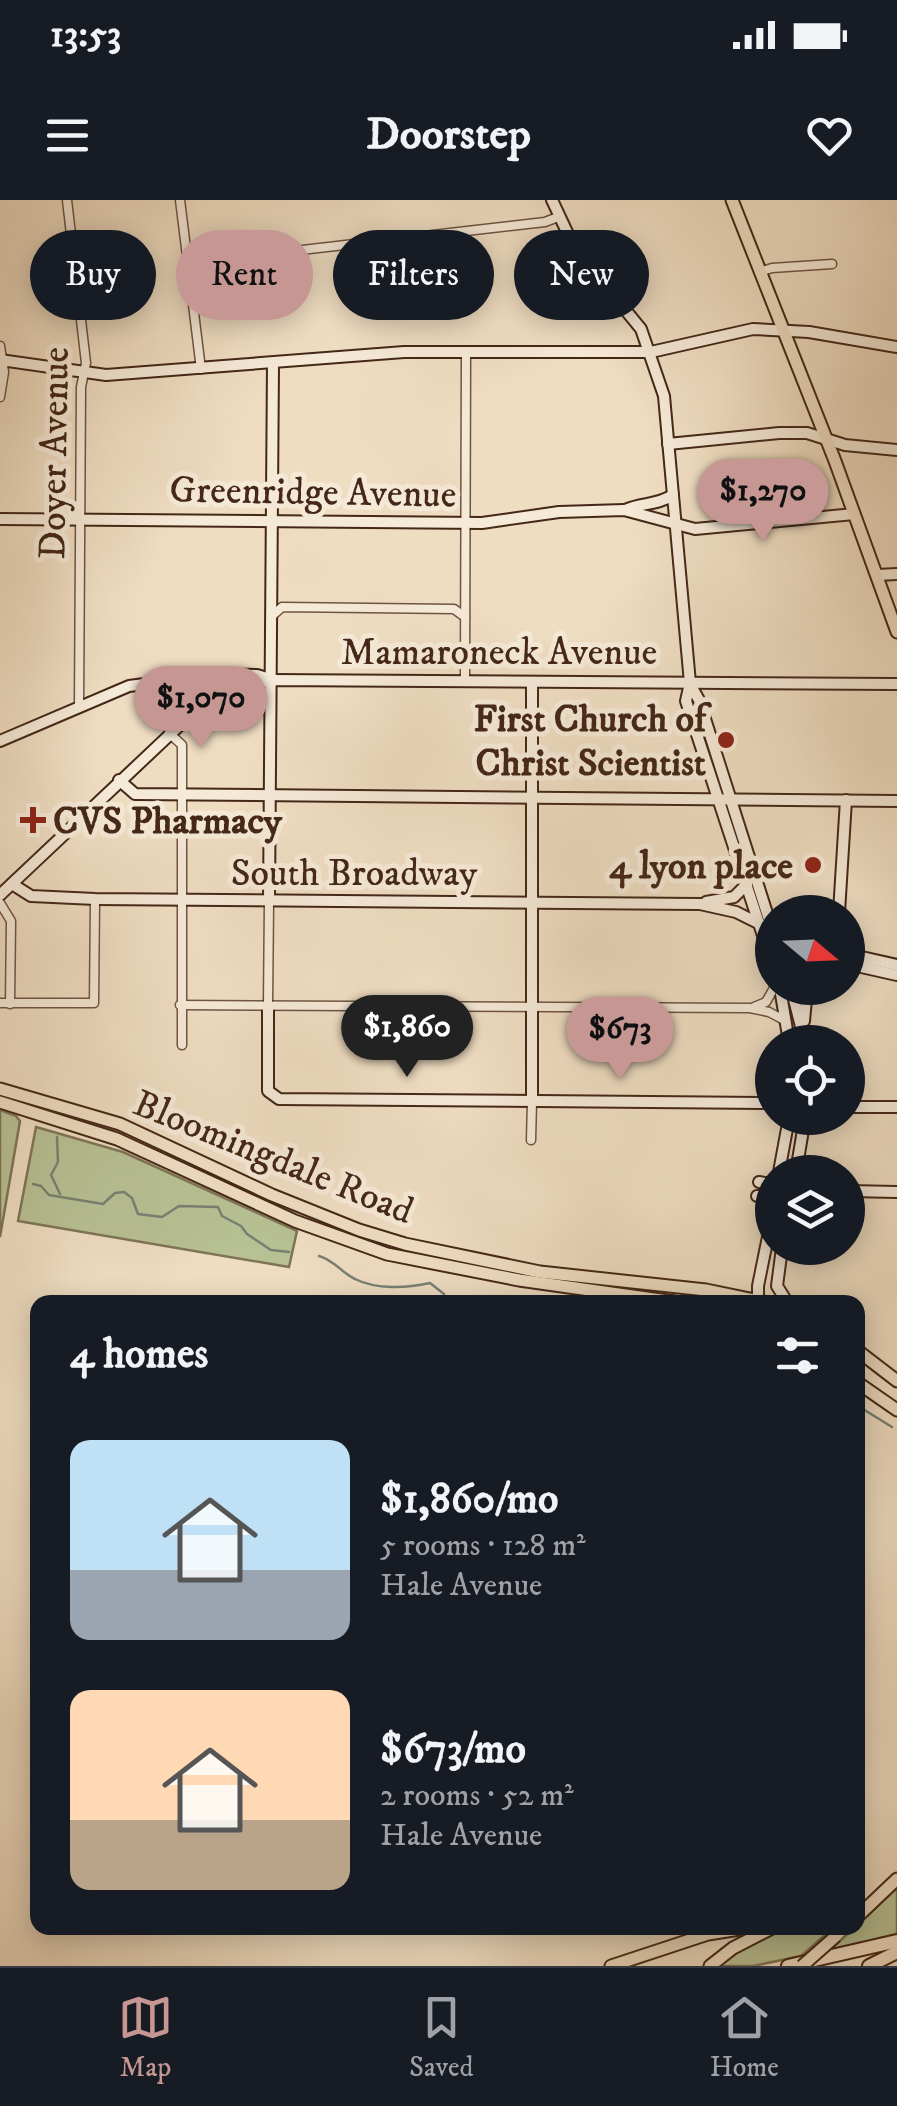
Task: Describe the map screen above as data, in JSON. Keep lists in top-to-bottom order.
{
  "streets": {
    "main road": ["Bloomingdale Road"],
    "street": [
      "Doyer Avenue",
      "Greenridge Avenue",
      "Mamaroneck Avenue",
      "South Broadway"
    ]
  },
  "crossings": [
    ["Doyer Avenue", "Greenridge Avenue"],
    ["Mamaroneck Avenue", "South Broadway"]
  ],
  "places": {
    "other": ["First Church of Christ Scientist", "4 lyon place"],
    "health": ["CVS Pharmacy"]
  },
  "north": "right",
  "page": {
    "status": "13:53",
    "header": "Doorstep",
    "chip": [
      "Buy",
      "Rent",
      "Filters",
      "New"
    ],
    "price": [
      "$1,270",
      "$1,070",
      "$1,860",
      "$673"
    ],
    "heading": "4 homes",
    "list": [
      {
        "name": "$1,860/mo",
        "note": "5 rooms · 128 m² · Hale Avenue"
      },
      {
        "name": "$673/mo",
        "note": "2 rooms · 52 m² · Hale Avenue"
      }
    ],
    "tabs": ["Map", "Saved", "Home"]
  }
}
